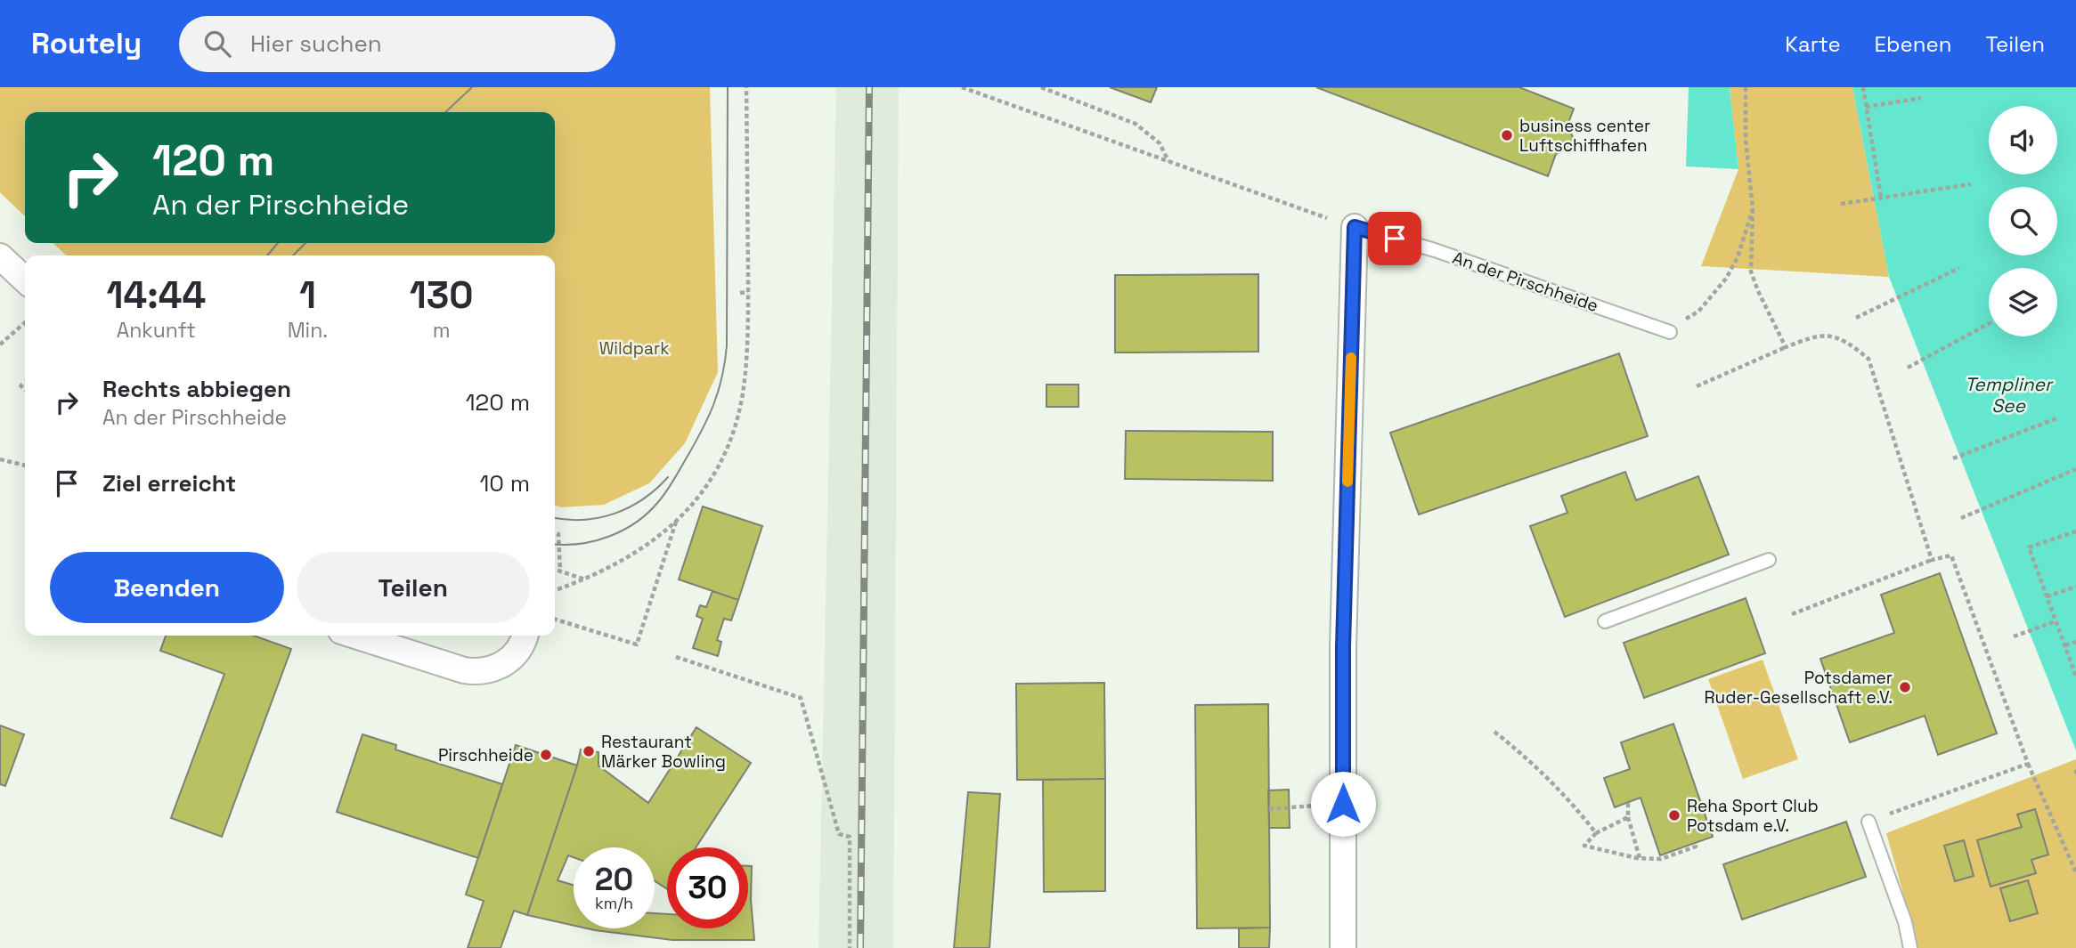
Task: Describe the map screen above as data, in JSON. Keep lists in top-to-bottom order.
{
  "streets": {
    "lane": ["An der Pirschheide"]
  },
  "water": ["Templiner See"],
  "parks": ["Wildpark"],
  "places": [
    "business center Luftschiffhafen",
    "Potsdamer Ruder-Gesellschaft e.V.",
    "Restaurant Märker Bowling",
    "Pirschheide",
    "Reha Sport Club Potsdam e.V."
  ],
  "page": {
    "header": "Routely",
    "search": "Hier suchen",
    "nav": ["Karte", "Ebenen", "Teilen"],
    "turn": ["120 m", "An der Pirschheide"],
    "eta": [
      "14:44",
      "Ankunft",
      "1",
      "Min.",
      "130",
      "m"
    ],
    "list": [
      {
        "name": "Rechts abbiegen",
        "note": "An der Pirschheide",
        "value": "120 m"
      },
      {
        "name": "Ziel erreicht",
        "value": "10 m"
      }
    ],
    "buttons": ["Beenden", "Teilen"],
    "speed": "20 km/h",
    "limit": "30"
  }
}
